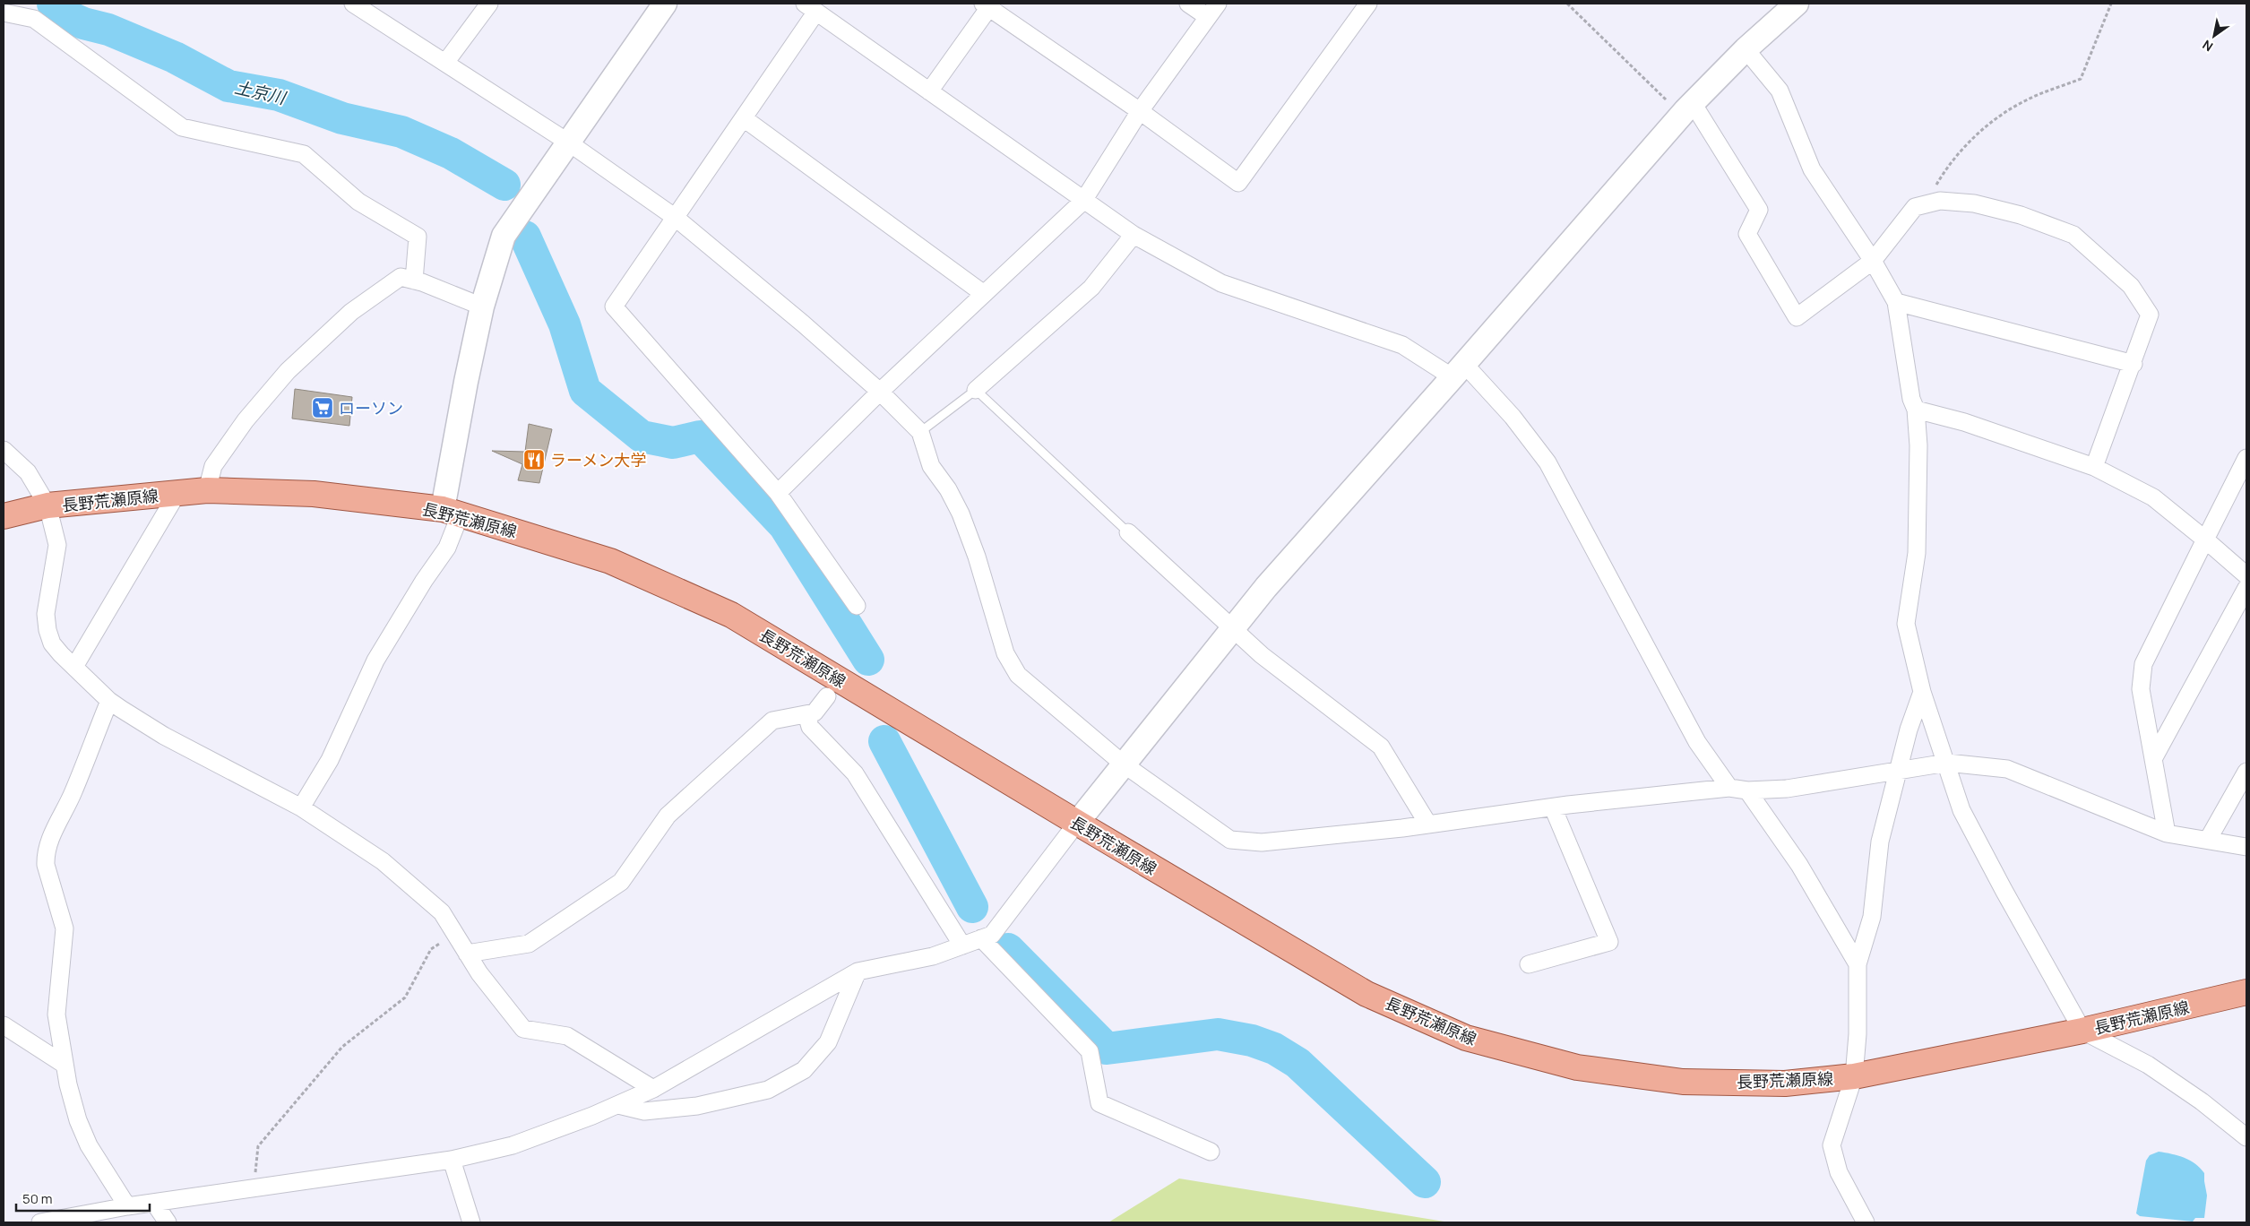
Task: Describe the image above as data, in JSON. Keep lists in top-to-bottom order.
{
  "streets": {
    "main road": ["長野荒瀬原線"]
  },
  "water": ["土京川"],
  "places": {
    "supermarket": ["ローソン"],
    "restaurant": ["ラーメン大学"]
  },
  "scale_bar": "50 m",
  "north": "bottom left"
}
